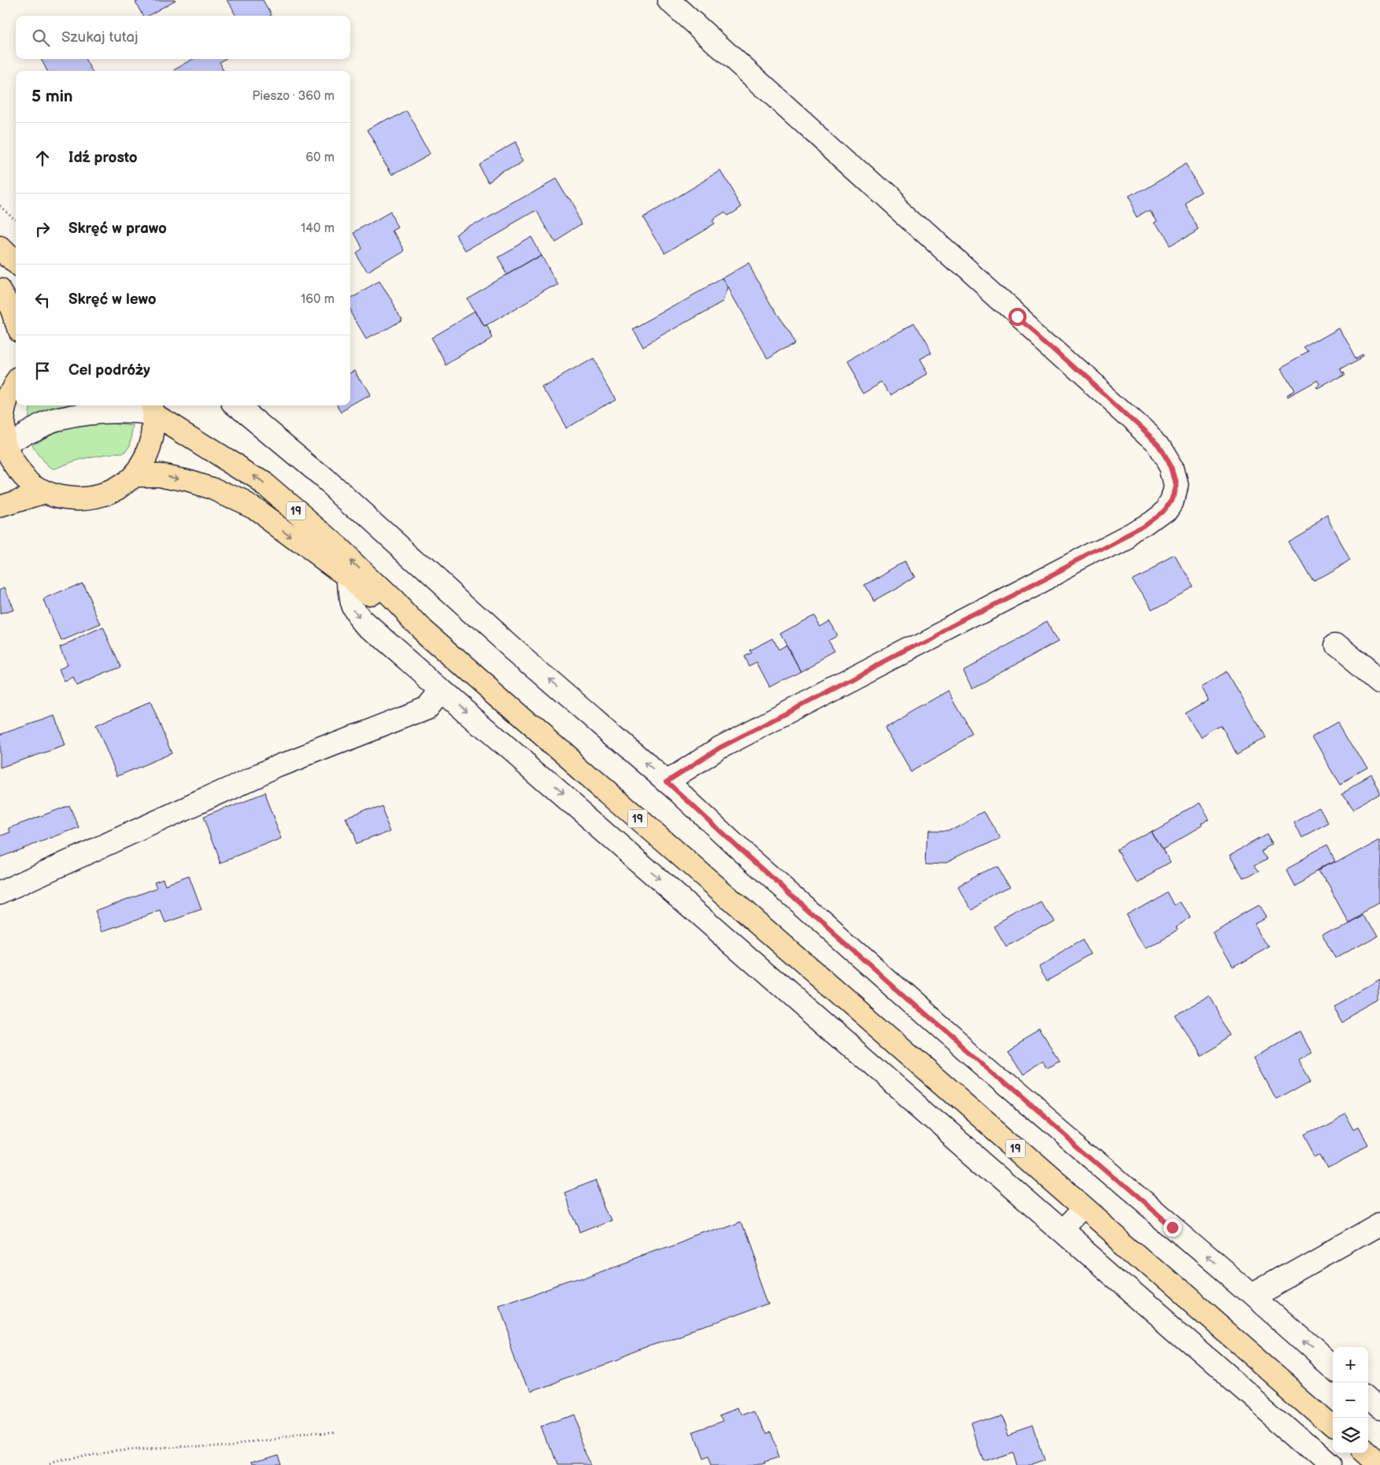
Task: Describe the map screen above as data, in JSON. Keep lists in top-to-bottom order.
{
  "streets": {
    "main road": ["19"]
  },
  "page": {
    "search": "Szukaj tutaj",
    "heading": ["5 min", "Pieszo · 360 m"],
    "list": [
      ["Idź prosto", "60 m"],
      ["Skręć w prawo", "140 m"],
      ["Skręć w lewo", "160 m"],
      "Cel podróży"
    ],
    "map_buttons": ["+", "−"]
  }
}
